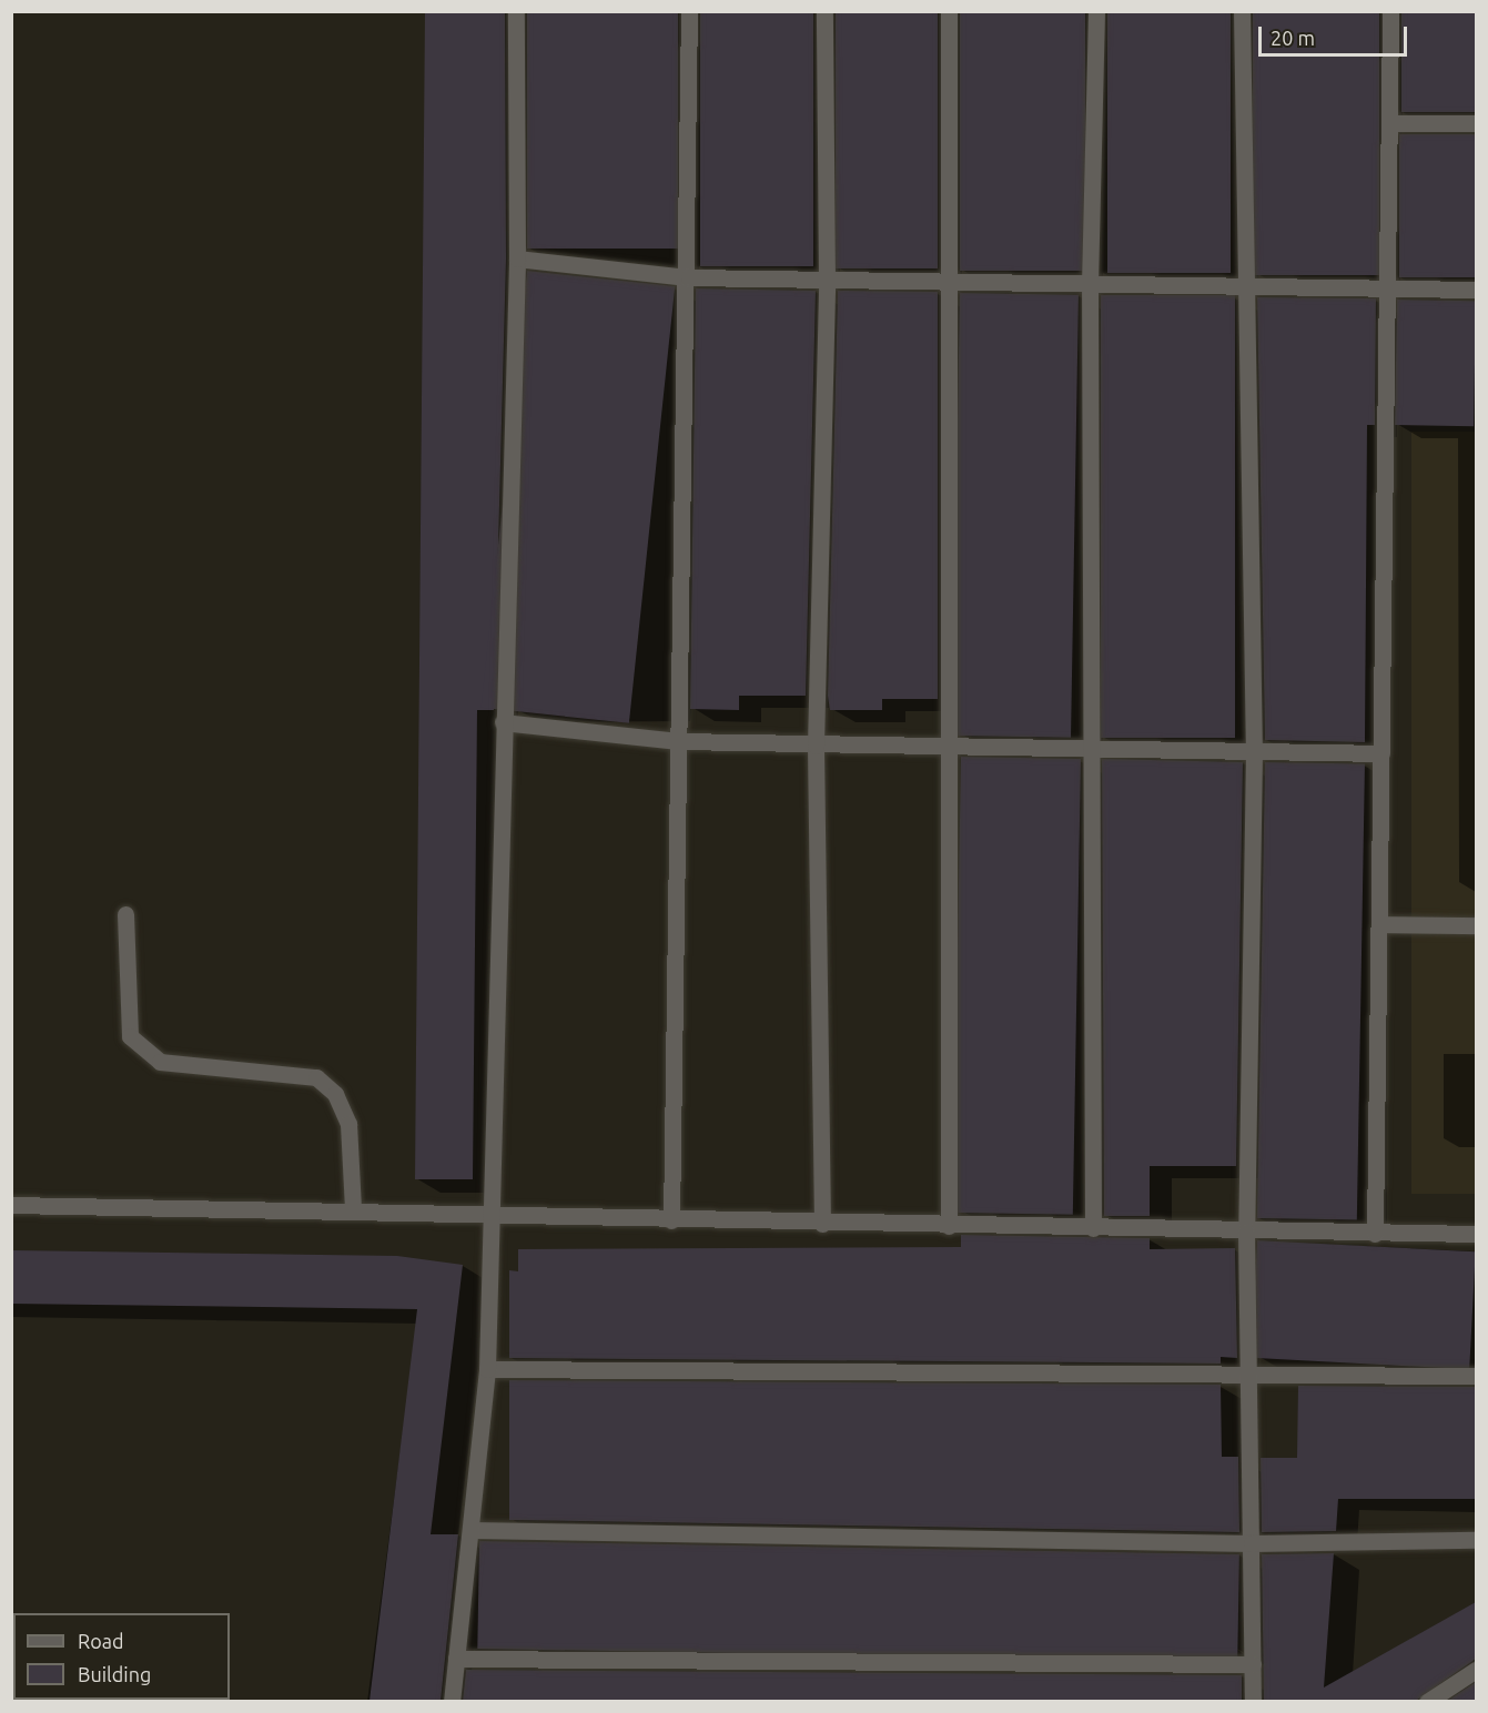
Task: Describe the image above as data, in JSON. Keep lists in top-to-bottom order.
{
  "legend": ["Road", "Building"],
  "scale_bar": "20 m"
}
